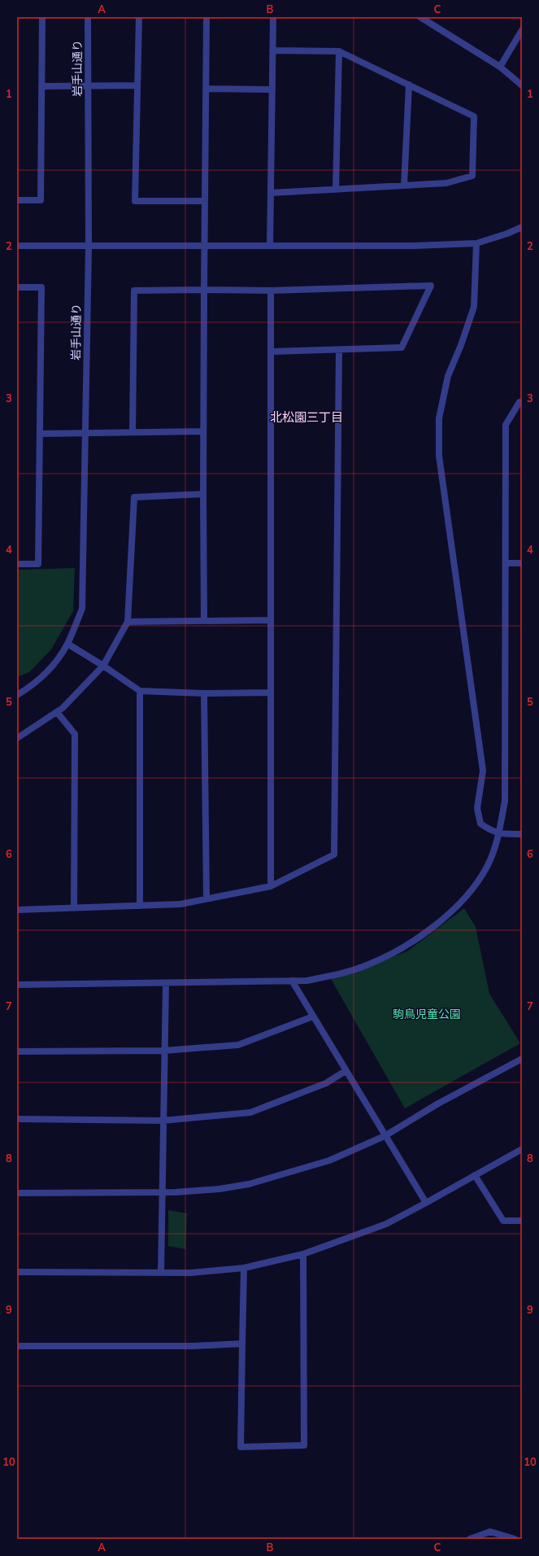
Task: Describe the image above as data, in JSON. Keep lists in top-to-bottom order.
{
  "streets": {
    "street": ["岩手山通り"]
  },
  "districts": ["北松園三丁目"],
  "parks": ["駒鳥児童公園"],
  "grid": {
    "columns": ["A", "B", "C"],
    "rows": [
      "1",
      "2",
      "3",
      "4",
      "5",
      "6",
      "7",
      "8",
      "9",
      "10"
    ]
  }
}
